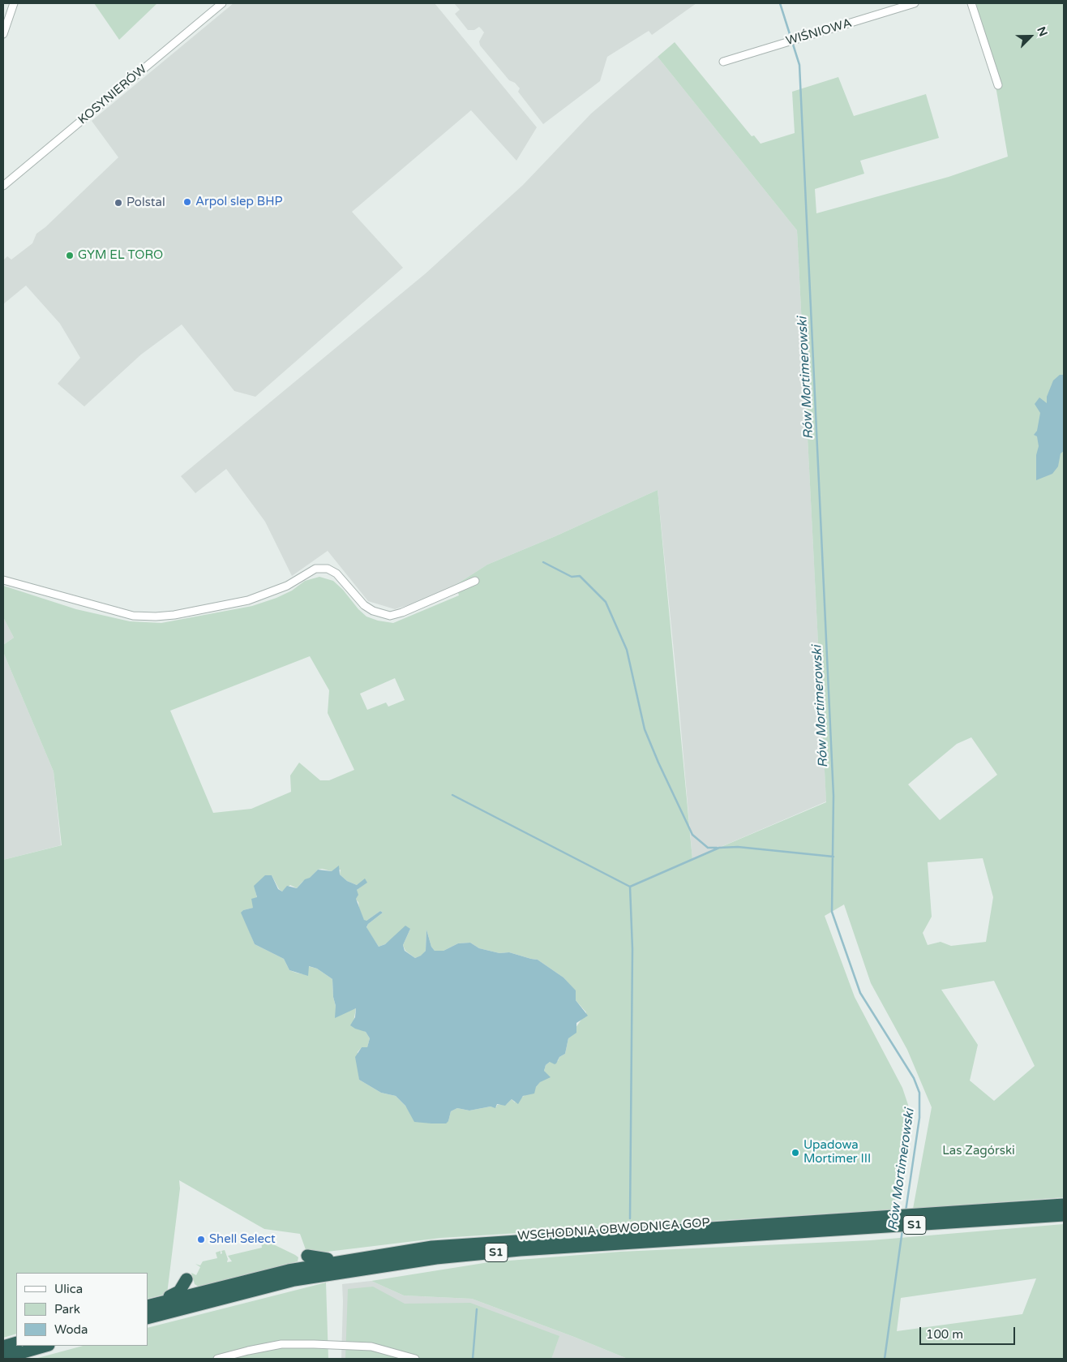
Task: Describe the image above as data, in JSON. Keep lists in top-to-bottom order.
{
  "streets": {
    "highway": ["S1", "WSCHODNIA OBWODNICA GOP"],
    "street": ["WIŚNIOWA", "KOSYNIERÓW"]
  },
  "water": ["Rów Mortimerowski"],
  "parks": ["Las Zagórski"],
  "places": [
    "Arpol slep BHP",
    "Polstal",
    "GYM EL TORO",
    "Upadowa Mortimer III",
    "Shell Select"
  ],
  "legend": ["Ulica", "Park", "Woda"],
  "scale_bar": "100 m",
  "north": "top right"
}
